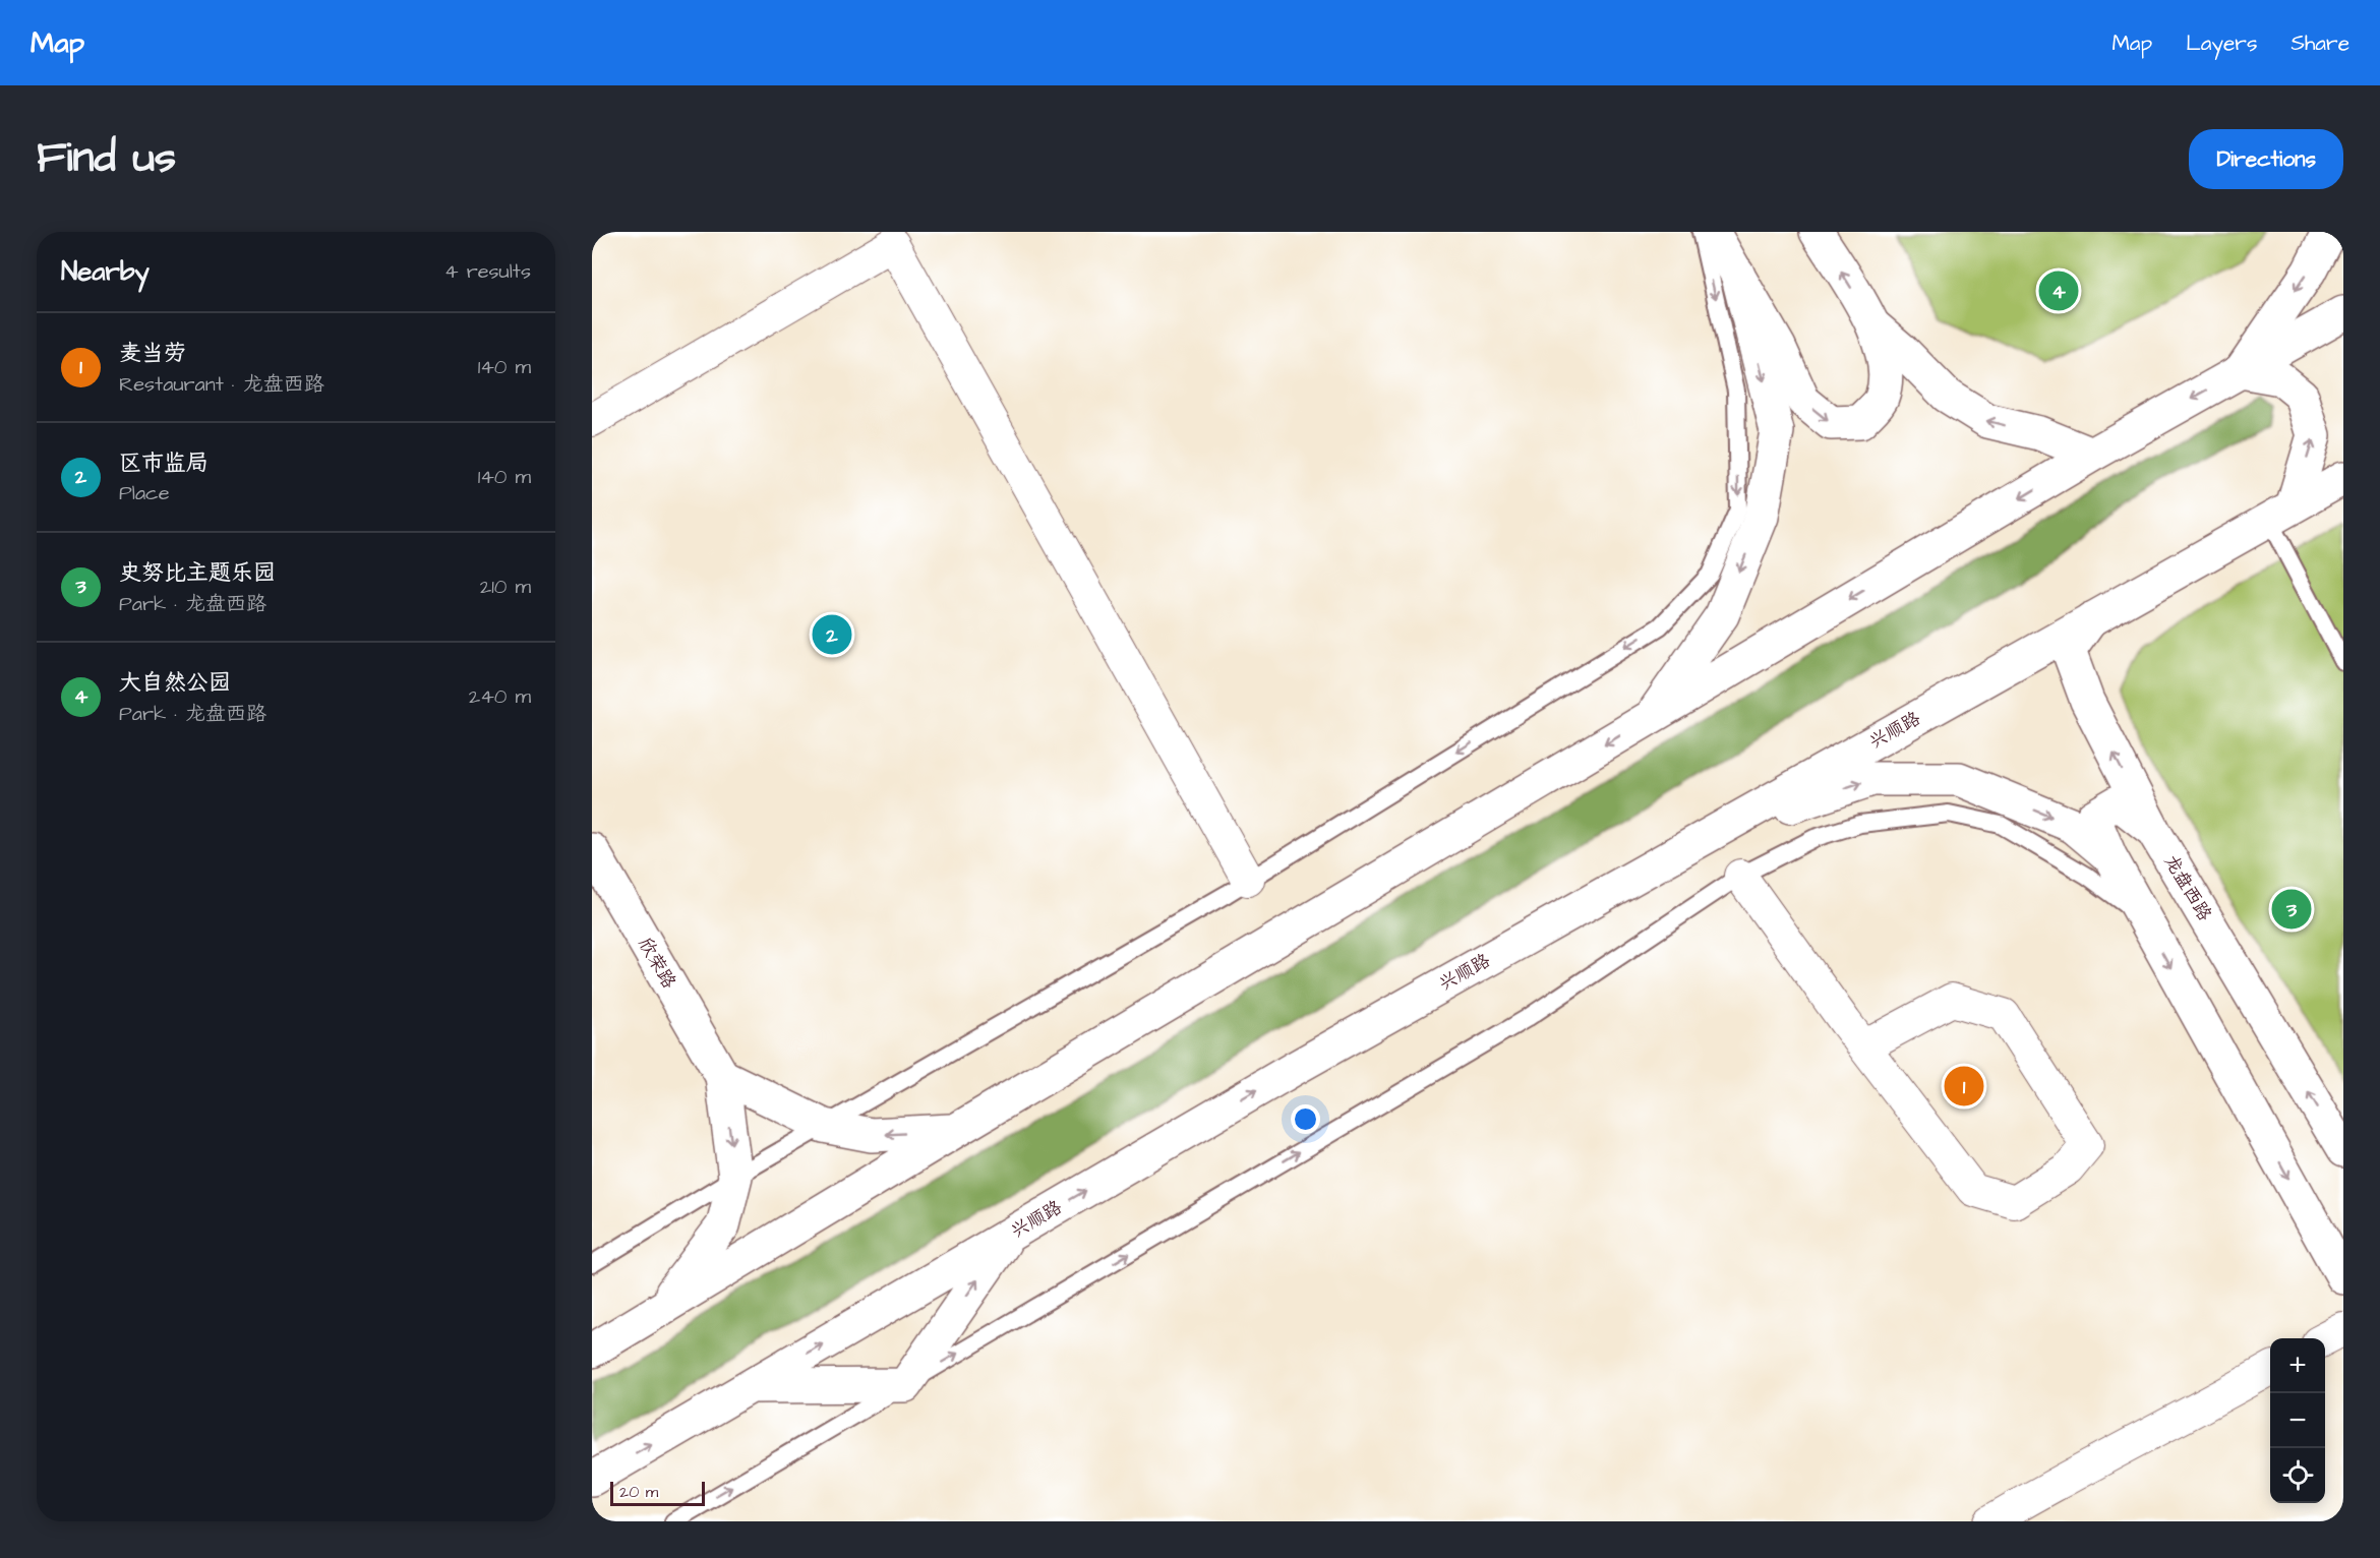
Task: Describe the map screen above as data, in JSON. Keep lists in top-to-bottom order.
{
  "streets": {
    "main road": ["兴顺路", "龙盘西路", "欣荣路"]
  },
  "crossings": [
    ["兴顺路", "龙盘西路"]
  ],
  "scale_bar": "20 m",
  "page": {
    "header": "Map",
    "nav": ["Map", "Layers", "Share"],
    "title": "Find us",
    "buttons": "Directions",
    "heading": ["Nearby", "4 results"],
    "pins": [
      "4",
      "2",
      "3",
      "1"
    ],
    "list": [
      {
        "mark": "1",
        "name": "麦当劳",
        "note": "Restaurant · 龙盘西路",
        "value": "140 m"
      },
      {
        "mark": "2",
        "name": "区市监局",
        "note": "Place",
        "value": "140 m"
      },
      {
        "mark": "3",
        "name": "史努比主题乐园",
        "note": "Park · 龙盘西路",
        "value": "210 m"
      },
      {
        "mark": "4",
        "name": "大自然公园",
        "note": "Park · 龙盘西路",
        "value": "240 m"
      }
    ],
    "map_buttons": ["+", "−"],
    "scale": "20 m"
  }
}
